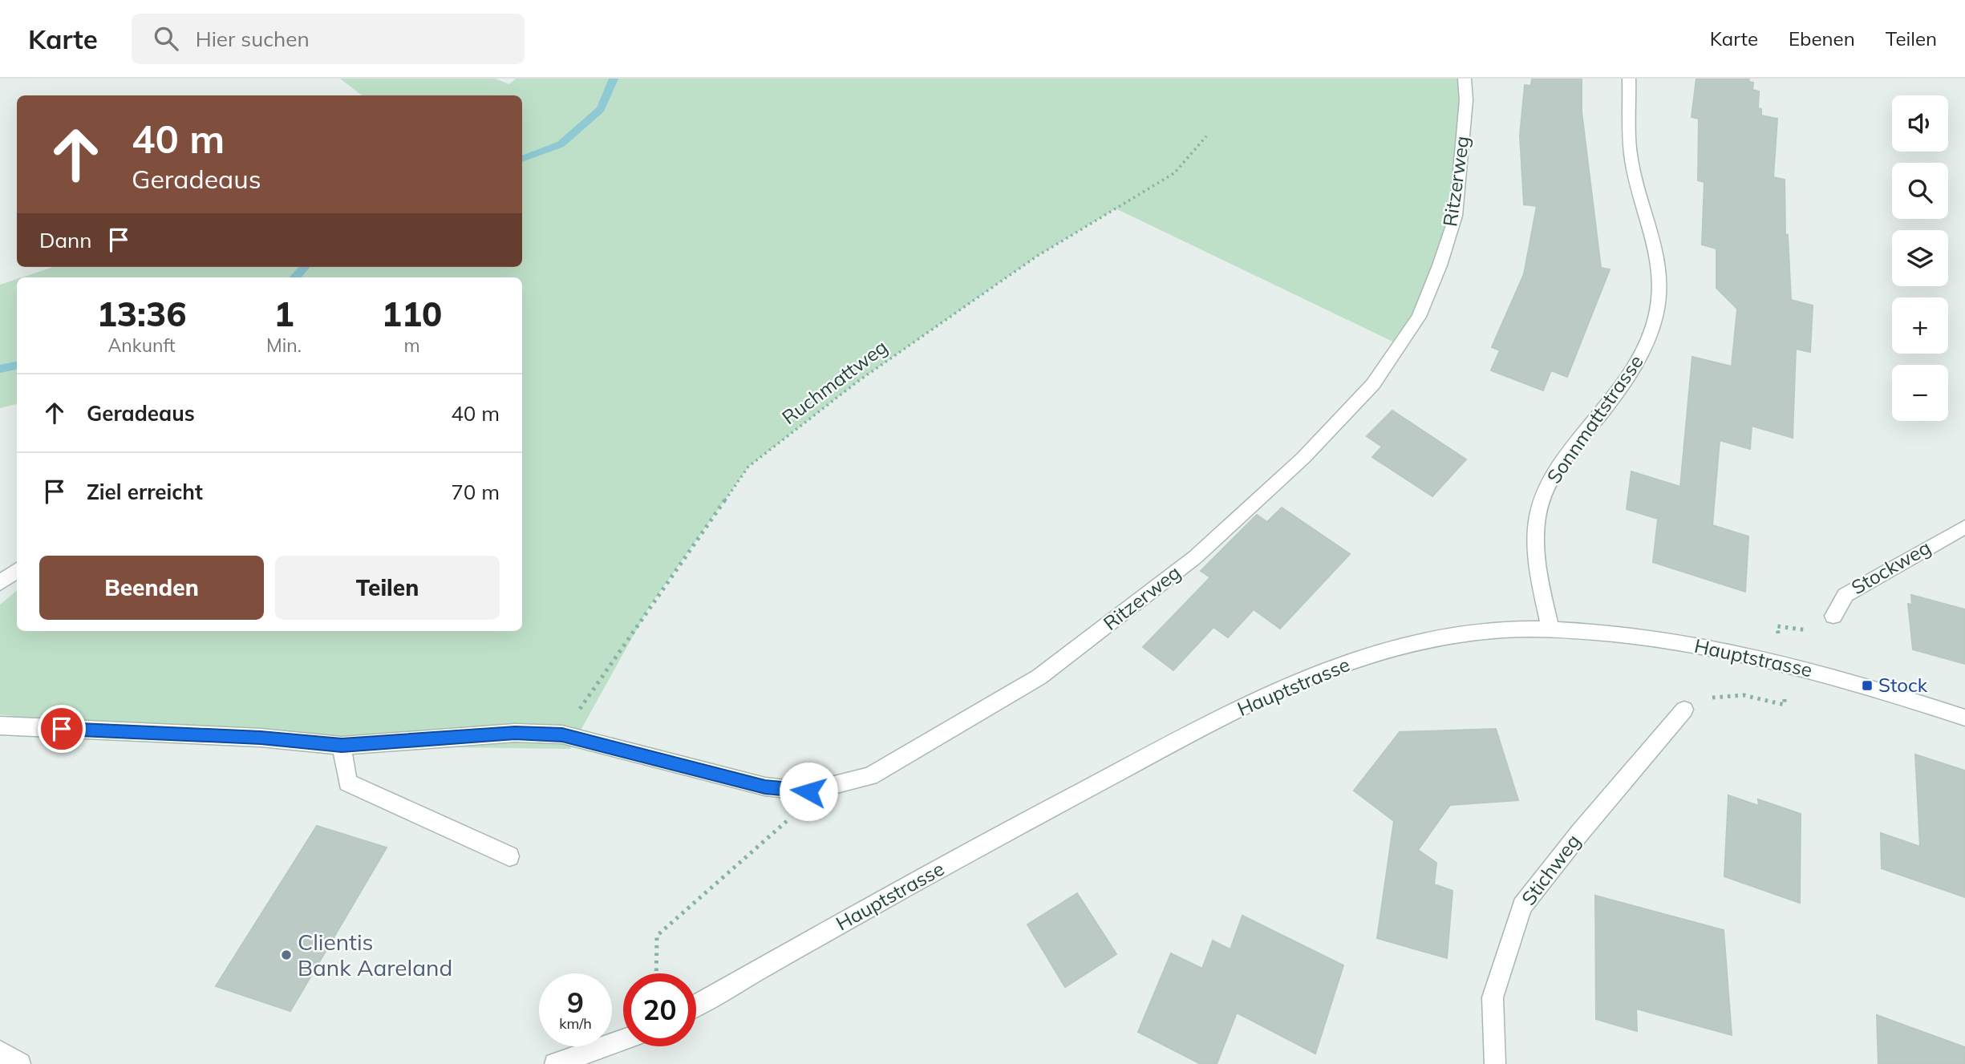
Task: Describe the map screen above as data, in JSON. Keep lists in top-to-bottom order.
{
  "streets": {
    "street": [
      "Ritzerweg",
      "Sonnmattstrasse",
      "Stockweg",
      "Hauptstrasse",
      "Stichweg"
    ],
    "path": ["Ruchmattweg"]
  },
  "crossings": [
    ["Ritzerweg", "Ruchmattweg"],
    ["Sonnmattstrasse", "Hauptstrasse"]
  ],
  "places": {
    "transit": ["Stock"],
    "other": ["Clientis Bank Aareland"]
  },
  "page": {
    "header": "Karte",
    "search": "Hier suchen",
    "nav": ["Karte", "Ebenen", "Teilen"],
    "map_buttons": ["+", "−"],
    "turn": ["40 m", "Geradeaus"],
    "then": "Dann",
    "eta": [
      "13:36",
      "Ankunft",
      "1",
      "Min.",
      "110",
      "m"
    ],
    "list": [
      {
        "name": "Geradeaus",
        "value": "40 m"
      },
      {
        "name": "Ziel erreicht",
        "value": "70 m"
      }
    ],
    "buttons": ["Beenden", "Teilen"],
    "speed": "9 km/h",
    "limit": "20"
  }
}
